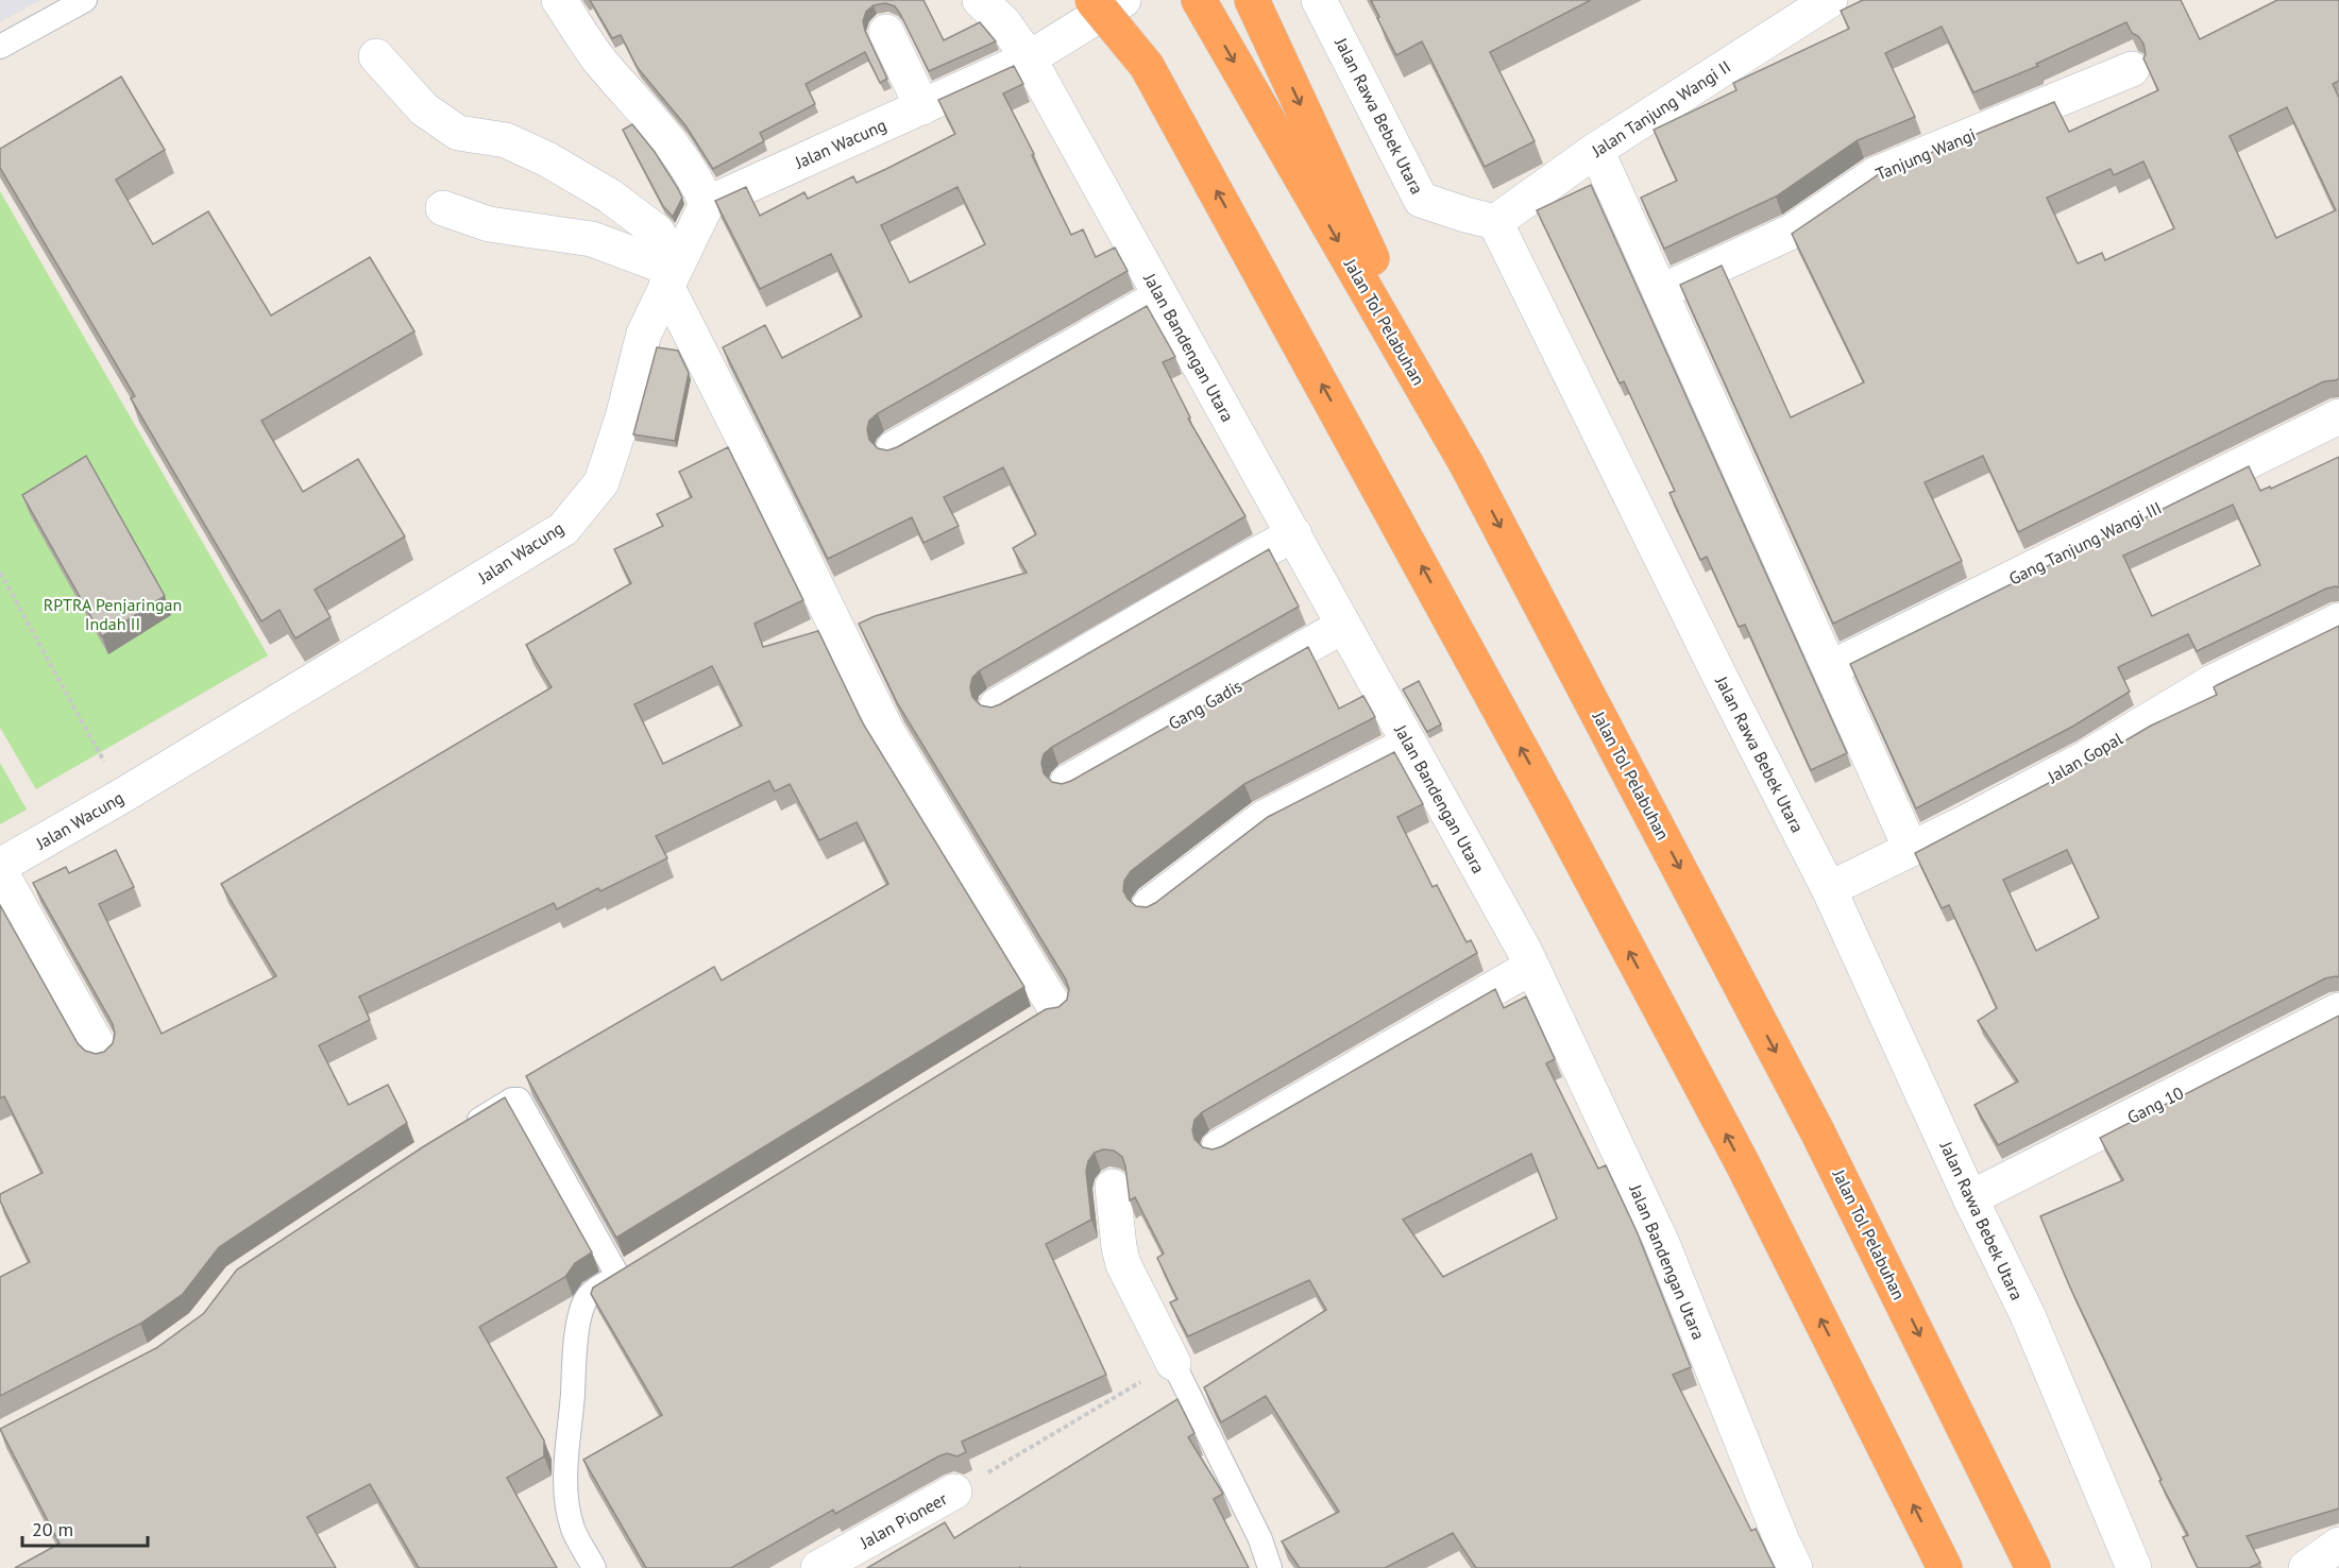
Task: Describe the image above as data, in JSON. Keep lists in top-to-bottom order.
{
  "streets": {
    "highway": ["Jalan Tol Pelabuhan"],
    "street": [
      "Jalan Tanjung Wangi II",
      "Jalan Rawa Bebek Utara",
      "Jalan Wacung",
      "Tanjung Wangi",
      "Jalan Bandengan Utara",
      "Gang Tanjung Wangi III",
      "Gang Gadis",
      "Jalan Gopal",
      "Gang 10",
      "Jalan Pioneer"
    ]
  },
  "crossings": [
    ["Jalan Tanjung Wangi II", "Jalan Rawa Bebek Utara"],
    ["Jalan Rawa Bebek Utara", "Jalan Gopal"],
    ["Jalan Rawa Bebek Utara", "Gang 10"],
    ["Jalan Wacung", "Jalan Bandengan Utara"],
    ["Jalan Bandengan Utara", "Gang Gadis"]
  ],
  "parks": ["RPTRA Penjaringan Indah II"],
  "scale_bar": "20 m"
}
